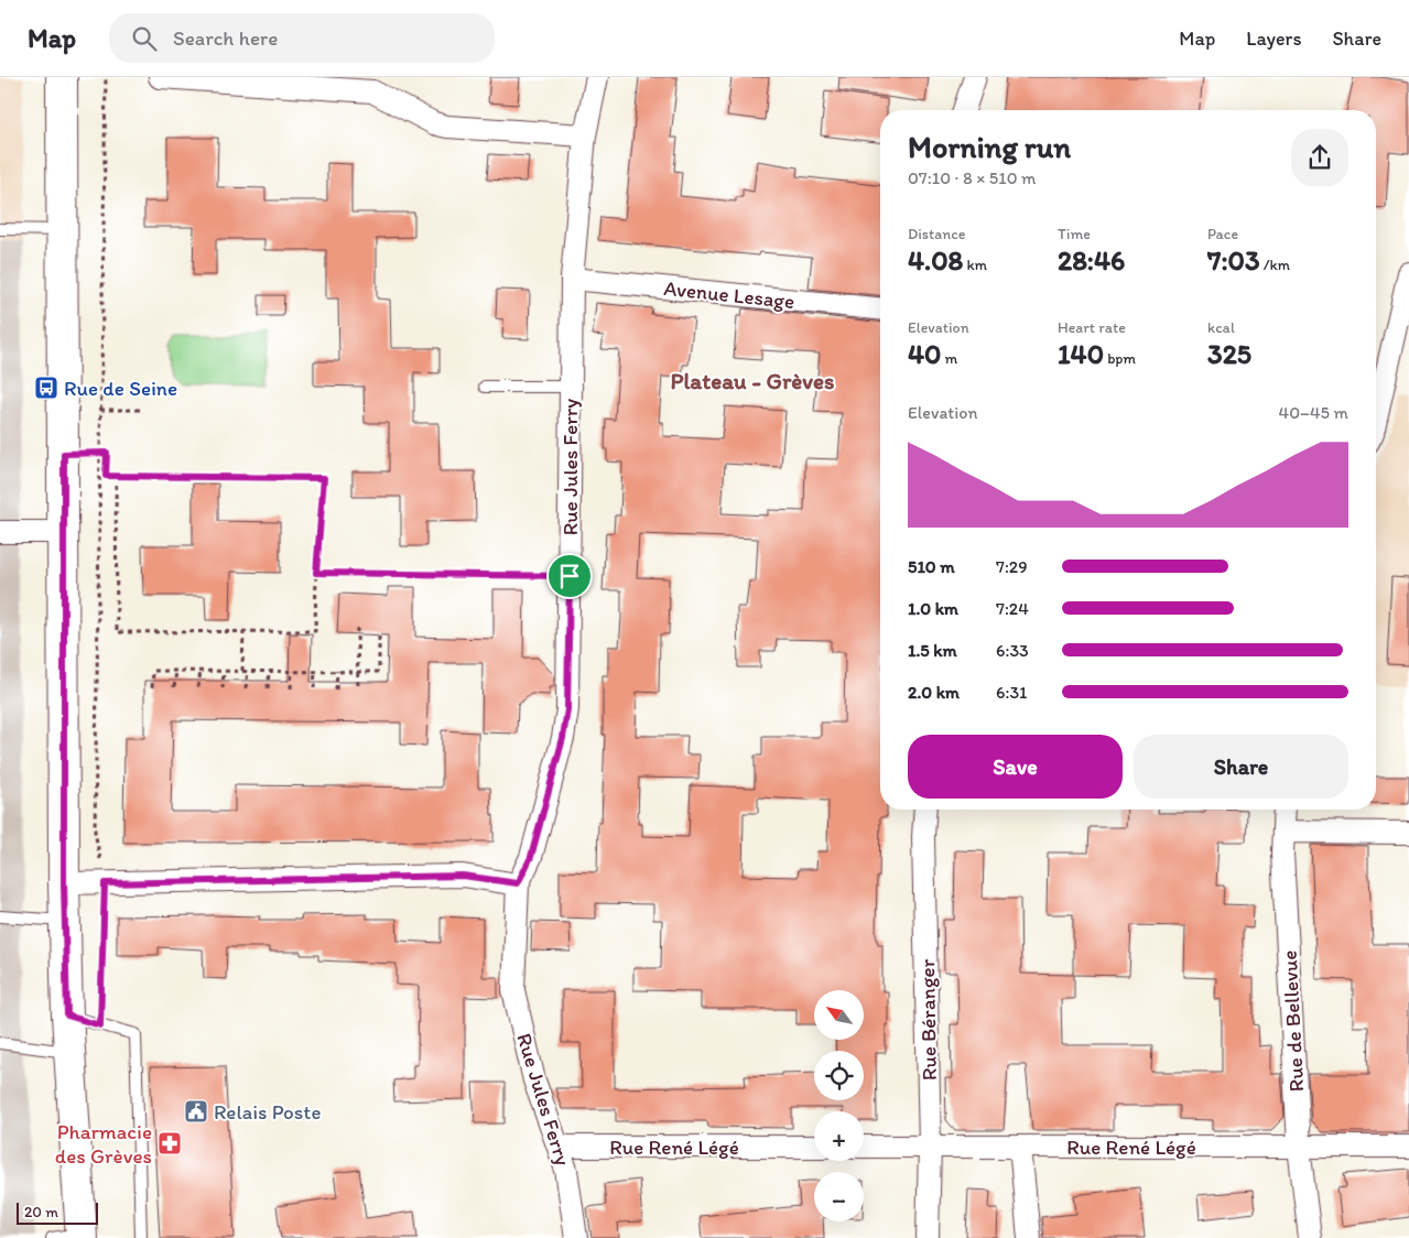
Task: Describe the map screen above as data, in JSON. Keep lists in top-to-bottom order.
{
  "streets": {
    "street": [
      "Avenue Lesage",
      "Rue Jules Ferry",
      "Rue Béranger",
      "Rue de Bellevue",
      "Rue René Légé"
    ]
  },
  "crossings": [
    ["Avenue Lesage", "Rue Jules Ferry"],
    ["Rue Jules Ferry", "Rue René Légé"],
    ["Rue Béranger", "Rue René Légé"],
    ["Rue de Bellevue", "Rue René Légé"]
  ],
  "districts": ["Plateau - Grèves"],
  "places": {
    "bus stop": ["Rue de Seine"],
    "public building": ["Relais Poste"],
    "pharmacy": ["Pharmacie des Grèves"]
  },
  "scale_bar": "20 m",
  "north": "top left",
  "page": {
    "header": "Map",
    "search": "Search here",
    "nav": ["Map", "Layers", "Share"],
    "heading": ["Morning run", "07:10 · 8 × 510 m"],
    "stats": [
      ["Distance", "4.08 km"],
      ["Time", "28:46"],
      ["Pace", "7:03 /km"],
      ["Elevation", "40 m"],
      ["Heart rate", "140 bpm"],
      ["kcal", "325"]
    ],
    "chart": ["Elevation", "40–45 m"],
    "list": [
      {
        "name": "510 m",
        "note": "7:29"
      },
      {
        "name": "1.0 km",
        "note": "7:24"
      },
      {
        "name": "1.5 km",
        "note": "6:33"
      },
      {
        "name": "2.0 km",
        "note": "6:31"
      }
    ],
    "buttons": ["Save", "Share"],
    "map_buttons": ["+", "−"],
    "scale": "20 m"
  }
}
